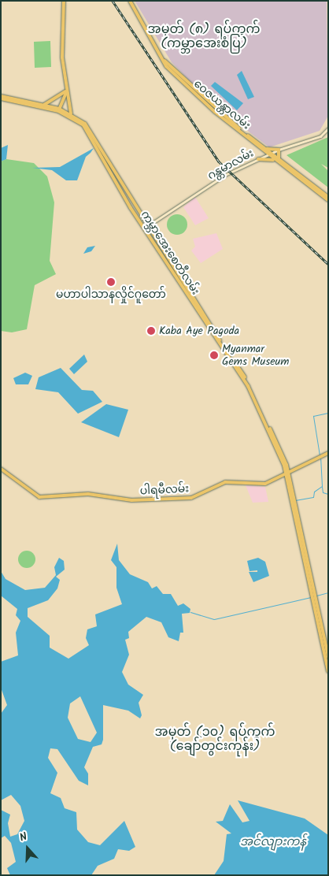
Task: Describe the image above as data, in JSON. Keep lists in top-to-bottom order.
{
  "streets": {
    "main road": [
      "ဝေဇယန္တာလမ်း",
      "ဂန္တမာလမ်း",
      "ကမ္ဘာအေးစေတီလမ်း",
      "ပါရမီလမ်း"
    ]
  },
  "crossings": [
    ["ဝေဇယန္တာလမ်း", "ဂန္တမာလမ်း"],
    ["ဂန္တမာလမ်း", "ကမ္ဘာအေးစေတီလမ်း"],
    ["ကမ္ဘာအေးစေတီလမ်း", "ပါရမီလမ်း"]
  ],
  "districts": ["အမှတ် (၈) ရပ်ကွက် (ကမ္ဘာအေးစံပြ)", "အမှတ် (၁၀) ရပ်ကွက် (ချော်တွင်းကုန်း)"],
  "water": ["အင်လျားကန်"],
  "places": ["မဟာပါသာနလှိုင်ဂူတော်", "Kaba Aye Pagoda", "Myanmar Gems Museum"],
  "north": "top"
}
